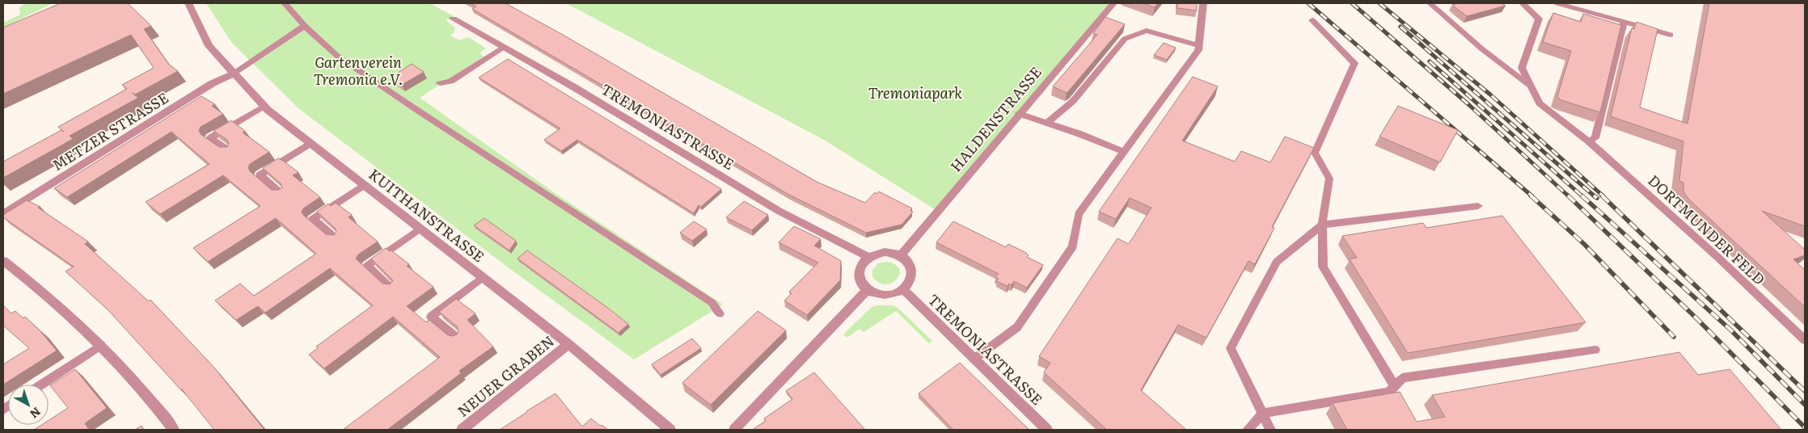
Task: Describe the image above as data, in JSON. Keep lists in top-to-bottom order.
{
  "streets": {
    "street": [
      "HALDENSTRASSE",
      "TREMONIASTRASSE",
      "METZER STRASSE",
      "KUITHANSTRASSE",
      "NEUER GRABEN"
    ],
    "lane": ["DORTMUNDER FELD"]
  },
  "crossings": [
    ["HALDENSTRASSE", "TREMONIASTRASSE"],
    ["METZER STRASSE", "KUITHANSTRASSE"],
    ["KUITHANSTRASSE", "NEUER GRABEN"]
  ],
  "parks": ["Gartenverein Tremonia e.V.", "Tremoniapark"],
  "north": "bottom right"
}
